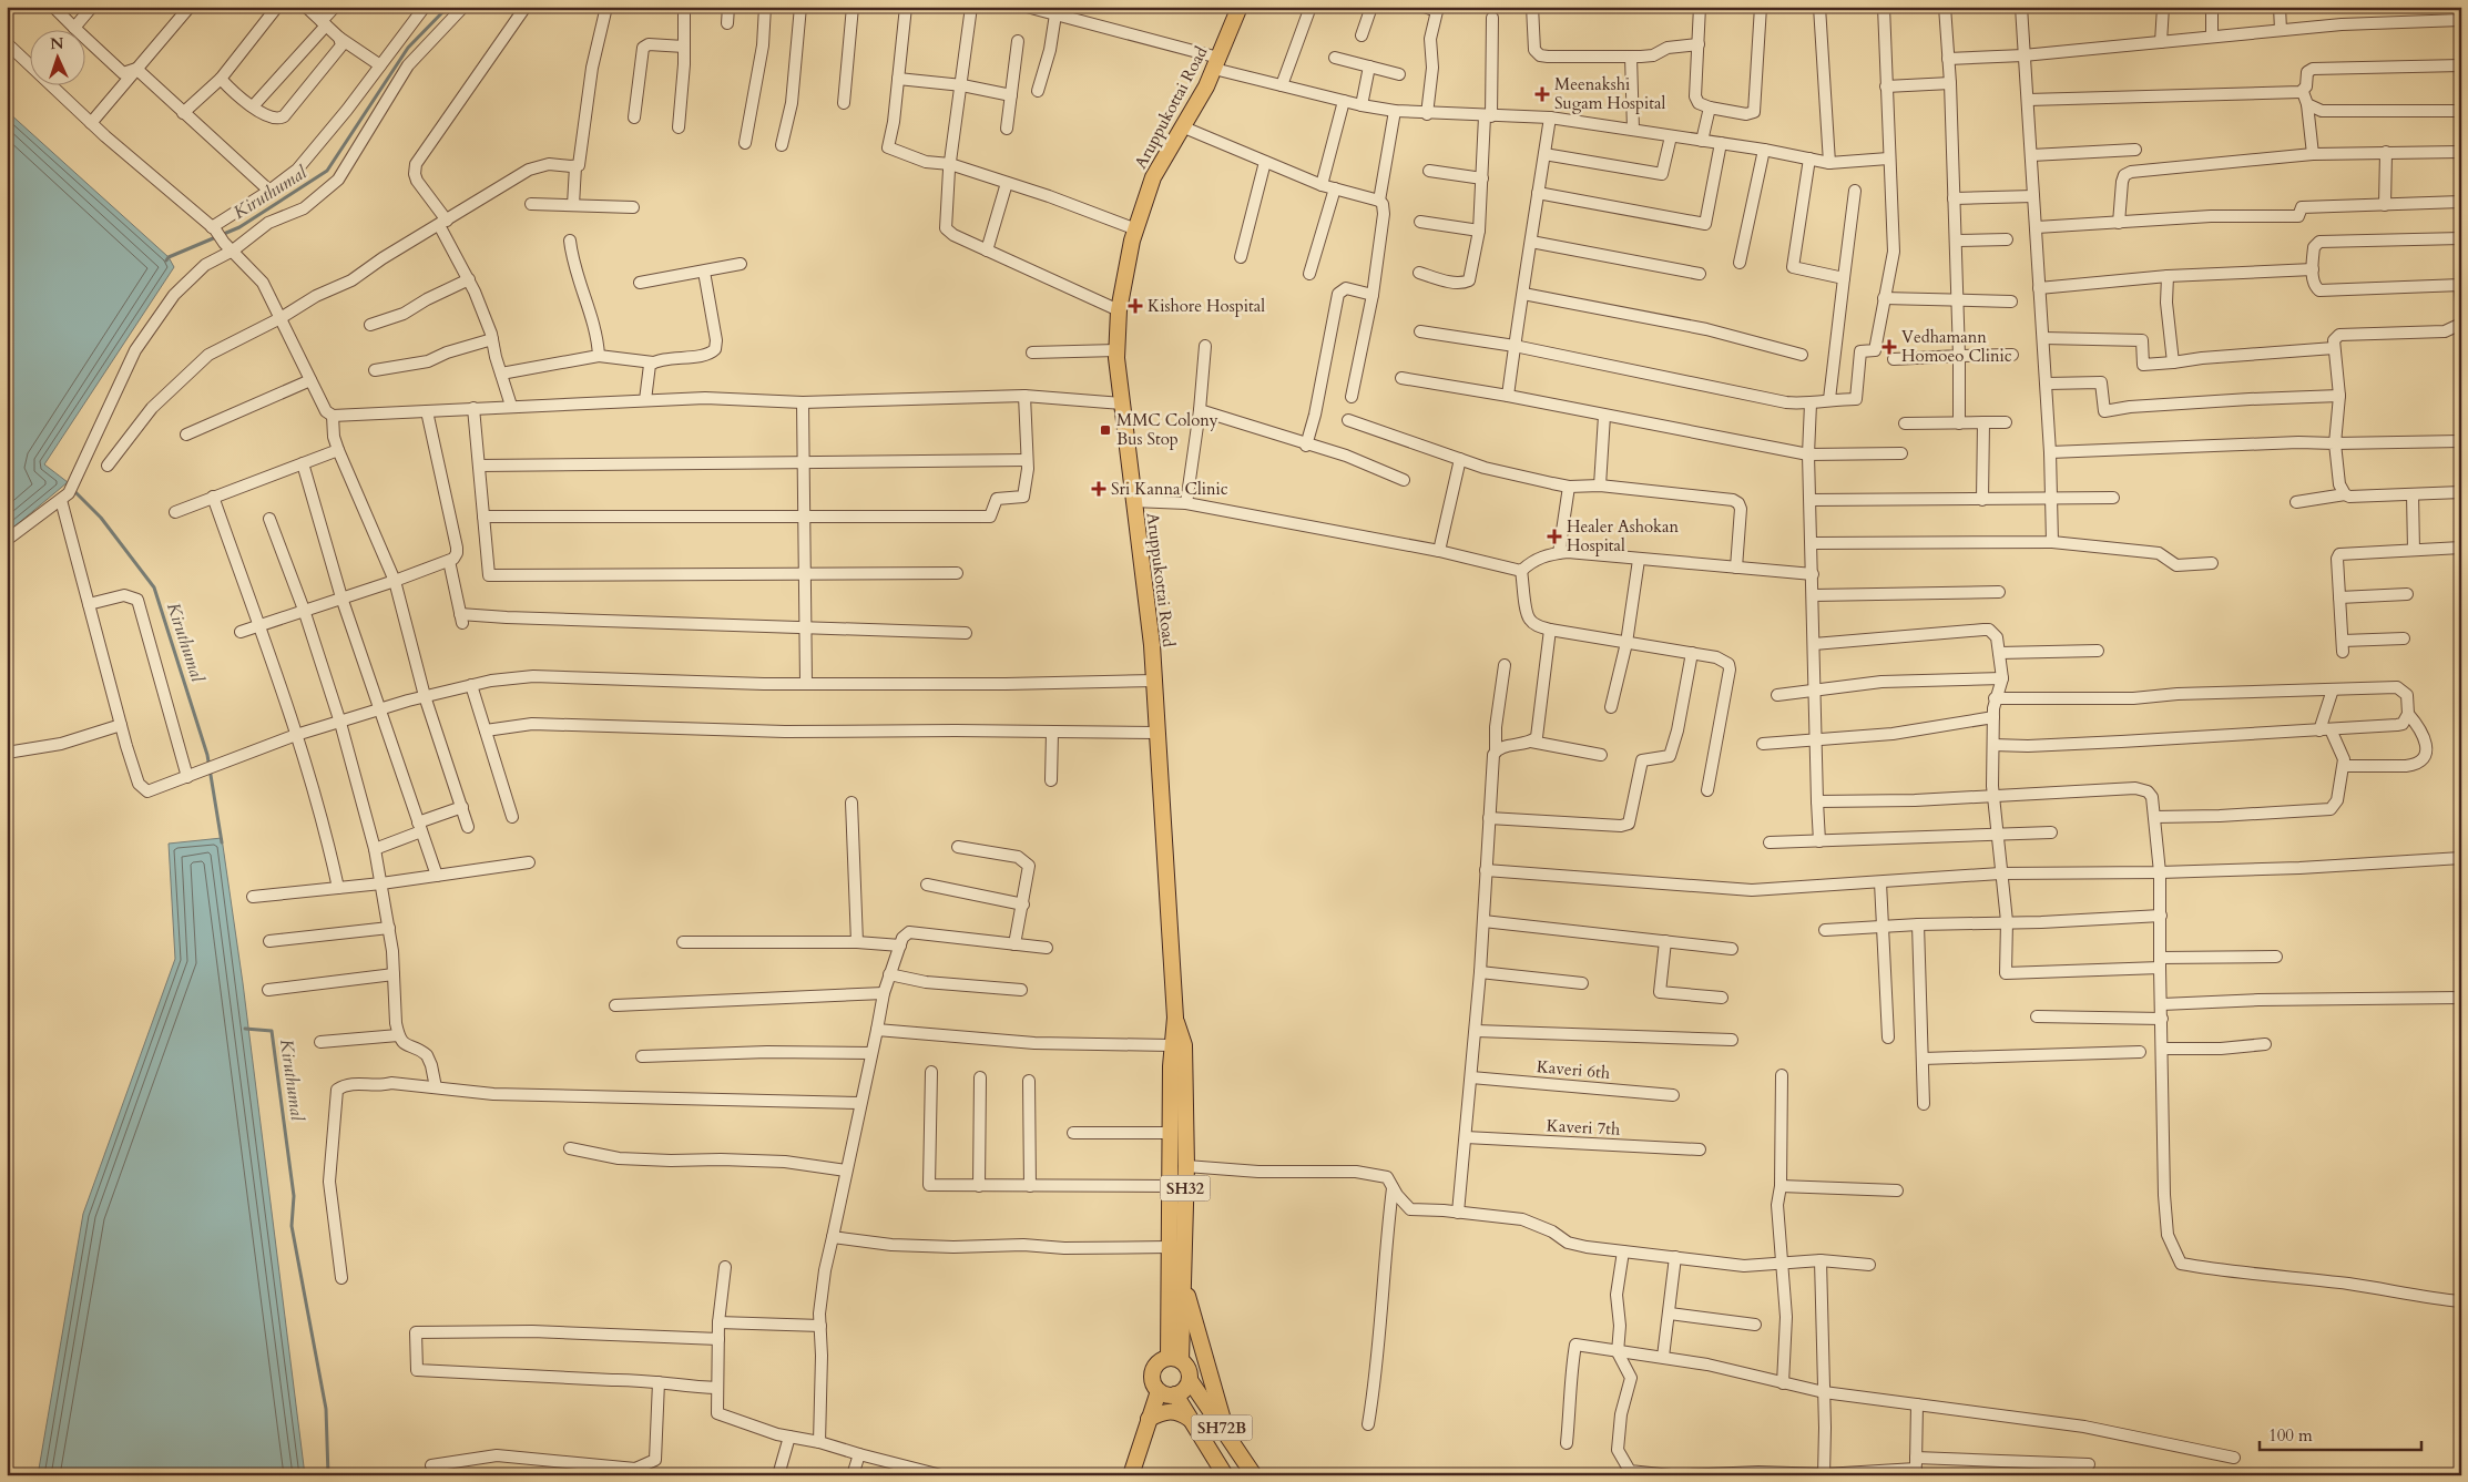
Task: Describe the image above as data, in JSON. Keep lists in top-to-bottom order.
{
  "streets": {
    "main road": ["Aruppukottai Road", "SH32", "SH72B"],
    "street": ["Kaveri 6th", "Kaveri 7th"]
  },
  "crossings": [
    ["Aruppukottai Road", "SH32"],
    ["Aruppukottai Road", "SH72B"],
    ["SH32", "SH72B"]
  ],
  "water": ["Kiruthumal"],
  "places": {
    "health": [
      "Meenakshi Sugam Hospital",
      "Kishore Hospital",
      "Vedhamann Homoeo Clinic",
      "Sri Kanna Clinic",
      "Healer Ashokan Hospital"
    ],
    "transit": ["MMC Colony Bus Stop"]
  },
  "scale_bar": "100 m",
  "north": "top"
}
